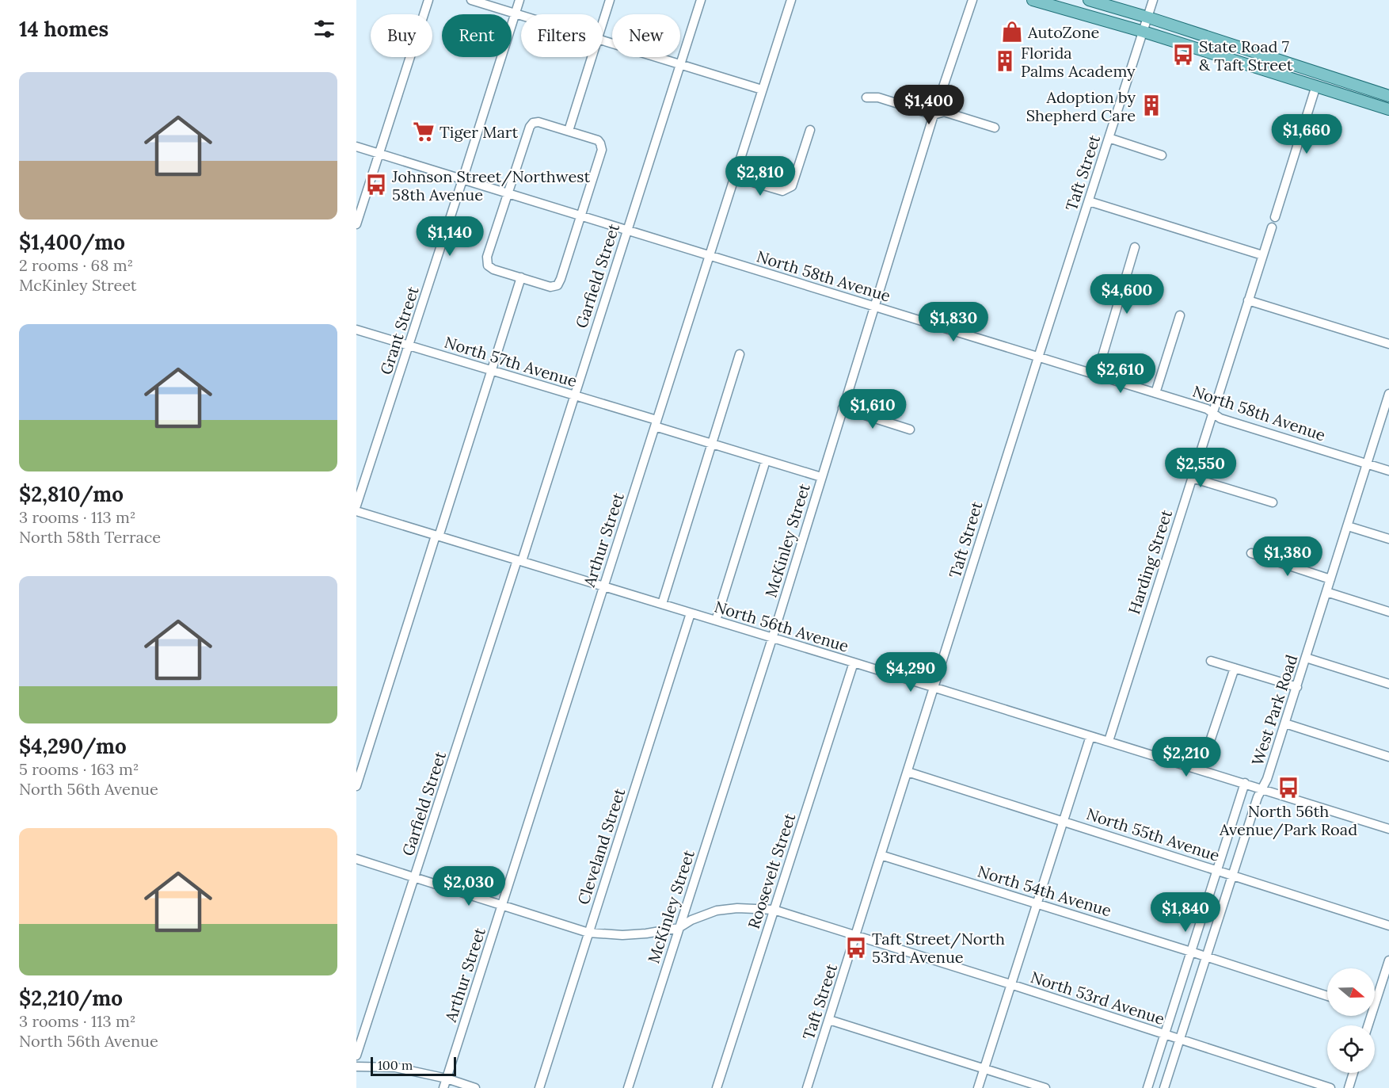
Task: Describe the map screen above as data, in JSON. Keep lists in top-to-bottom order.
{
  "streets": {
    "street": [
      "Taft Street",
      "Garfield Street",
      "North 58th Avenue",
      "Grant Street",
      "North 57th Avenue",
      "Arthur Street",
      "McKinley Street",
      "Harding Street",
      "North 56th Avenue",
      "West Park Road",
      "North 55th Avenue",
      "Cleveland Street",
      "Roosevelt Street",
      "North 54th Avenue",
      "North 53rd Avenue"
    ]
  },
  "crossings": [
    ["Taft Street", "North 58th Avenue"],
    ["Taft Street", "North 56th Avenue"],
    ["Taft Street", "North 55th Avenue"],
    ["Taft Street", "North 54th Avenue"],
    ["Taft Street", "North 53rd Avenue"],
    ["Garfield Street", "North 58th Avenue"],
    ["Garfield Street", "North 57th Avenue"],
    ["Garfield Street", "North 56th Avenue"],
    ["North 58th Avenue", "Grant Street"],
    ["North 58th Avenue", "Arthur Street"],
    ["North 58th Avenue", "McKinley Street"],
    ["North 58th Avenue", "Harding Street"],
    ["North 58th Avenue", "West Park Road"],
    ["Grant Street", "North 57th Avenue"],
    ["North 57th Avenue", "Arthur Street"],
    ["North 57th Avenue", "McKinley Street"],
    ["Arthur Street", "North 56th Avenue"],
    ["McKinley Street", "North 56th Avenue"],
    ["McKinley Street", "North 53rd Avenue"],
    ["Harding Street", "North 56th Avenue"],
    ["North 56th Avenue", "West Park Road"],
    ["North 56th Avenue", "Cleveland Street"],
    ["North 56th Avenue", "Roosevelt Street"],
    ["West Park Road", "North 55th Avenue"],
    ["West Park Road", "North 54th Avenue"],
    ["West Park Road", "North 53rd Avenue"],
    ["Roosevelt Street", "North 53rd Avenue"]
  ],
  "places": {
    "shop": ["AutoZone"],
    "bus stop": [
      "State Road 7 & Taft Street",
      "Johnson Street/Northwest 58th Avenue",
      "North 56th Avenue/Park Road",
      "Taft Street/North 53rd Avenue"
    ],
    "building": ["Florida Palms Academy", "Adoption by Shepherd Care"],
    "supermarket": ["Tiger Mart"]
  },
  "scale_bar": "100 m",
  "north": "right",
  "page": {
    "heading": "14 homes",
    "chip": [
      "Buy",
      "Rent",
      "Filters",
      "New"
    ],
    "list": [
      {
        "name": "$1,400/mo",
        "note": "2 rooms · 68 m² · McKinley Street"
      },
      {
        "name": "$2,810/mo",
        "note": "3 rooms · 113 m² · North 58th Terrace"
      },
      {
        "name": "$4,290/mo",
        "note": "5 rooms · 163 m² · North 56th Avenue"
      },
      {
        "name": "$2,210/mo",
        "note": "3 rooms · 113 m² · North 56th Avenue"
      }
    ],
    "price": [
      "$1,400",
      "$1,660",
      "$2,810",
      "$1,140",
      "$4,600",
      "$1,830",
      "$2,610",
      "$1,610",
      "$2,550",
      "$1,380",
      "$4,290",
      "$2,210",
      "$2,030",
      "$1,840"
    ],
    "scale": "100 m"
  }
}
